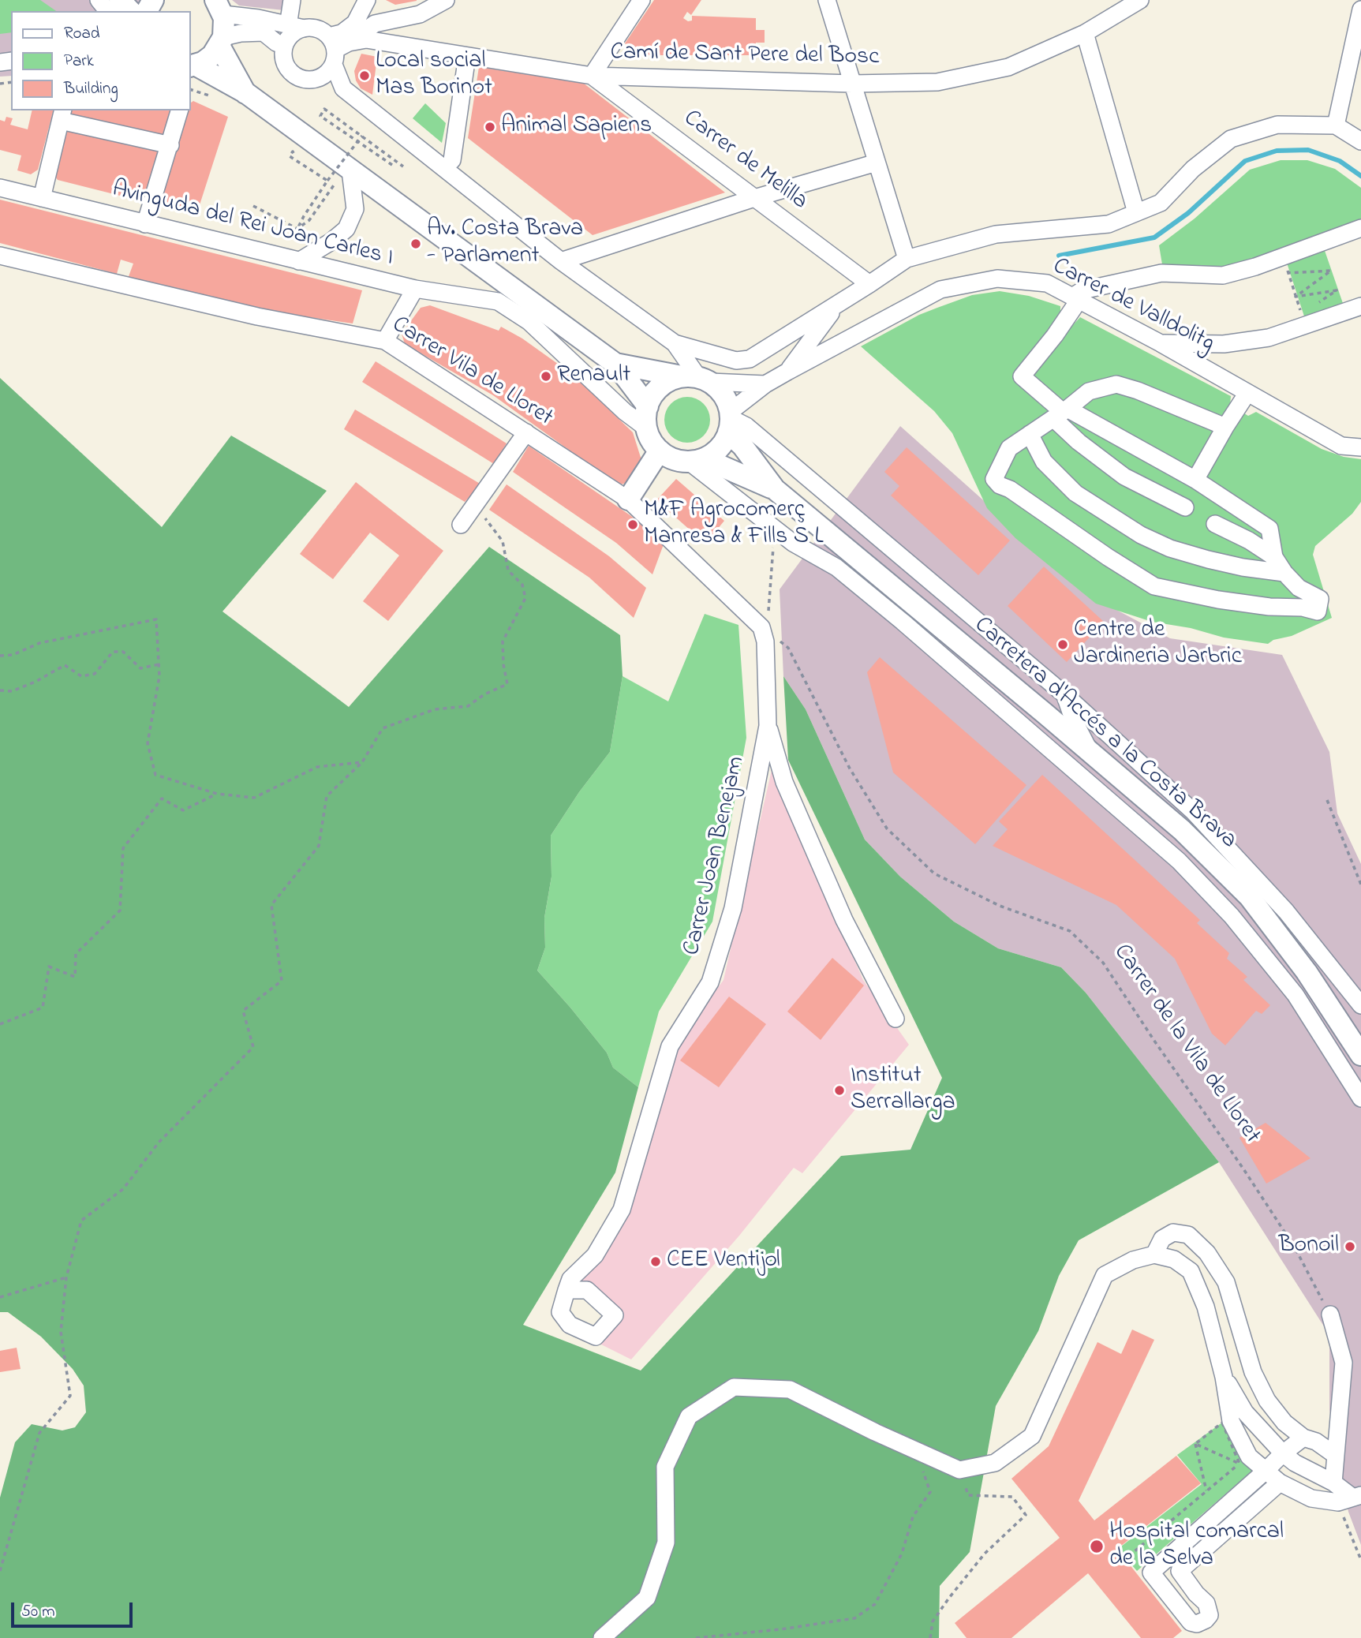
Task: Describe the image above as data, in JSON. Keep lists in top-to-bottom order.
{
  "streets": {
    "main road": ["Carretera d'Accés a la Costa Brava"],
    "street": [
      "Camí de Sant Pere del Bosc",
      "Carrer de Melilla",
      "Avinguda del Rei Joan Carles I",
      "Carrer de Valldolitg",
      "Carrer Vila de Lloret",
      "Carrer Joan Benejam"
    ],
    "path": ["Carrer de la Vila de Lloret"]
  },
  "crossings": [
    ["Camí de Sant Pere del Bosc", "Carrer de Melilla"],
    ["Avinguda del Rei Joan Carles I", "Carrer de Valldolitg"],
    ["Avinguda del Rei Joan Carles I", "Carretera d'Accés a la Costa Brava"],
    ["Carrer de Valldolitg", "Carretera d'Accés a la Costa Brava"],
    ["Carrer Vila de Lloret", "Carrer Joan Benejam"],
    ["Carrer Vila de Lloret", "Carrer de la Vila de Lloret"],
    ["Carrer Joan Benejam", "Carrer de la Vila de Lloret"]
  ],
  "places": [
    "Local social Mas Borinot",
    "Animal Sapiens",
    "Av. Costa Brava - Parlament",
    "Renault",
    "M&F Agrocomerç Manresa & Fills S L",
    "Centre de Jardineria Jarbric",
    "Institut Serrallarga",
    "Bonoil",
    "CEE Ventijol",
    "Hospital comarcal de la Selva"
  ],
  "legend": ["Road", "Park", "Building"],
  "scale_bar": "50 m"
}
